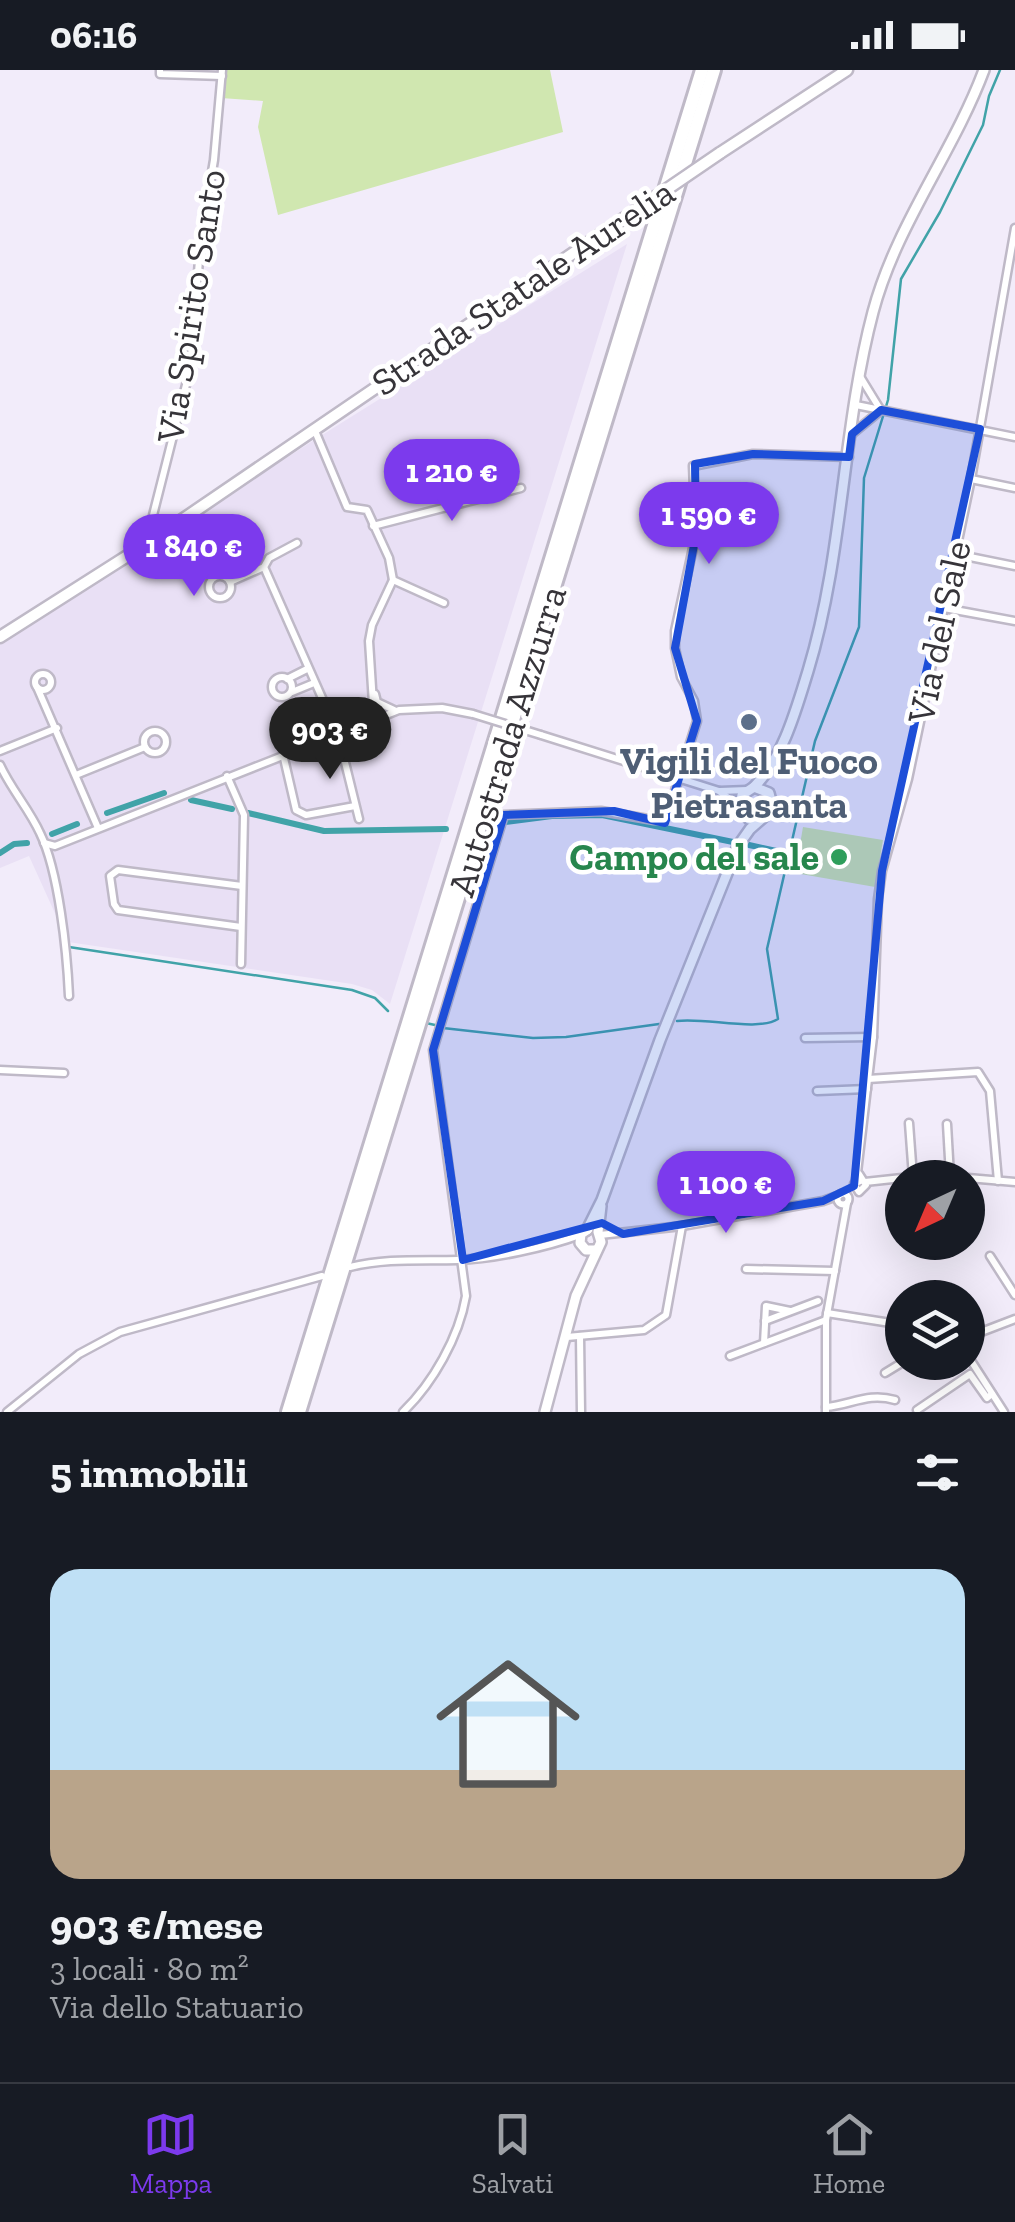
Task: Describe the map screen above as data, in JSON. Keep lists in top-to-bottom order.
{
  "streets": {
    "highway": ["Autostrada Azzurra"],
    "main road": ["Strada Statale Aurelia"],
    "street": ["Via Spirito Santo", "Via del Sale"]
  },
  "crossings": [
    ["Strada Statale Aurelia", "Via Spirito Santo"]
  ],
  "places": ["Vigili del Fuoco Pietrasanta", "Campo del sale"],
  "north": "bottom left",
  "page": {
    "status": "06:16",
    "price": [
      "1 210 €",
      "1 590 €",
      "1 840 €",
      "903 €",
      "1 100 €"
    ],
    "heading": "5 immobili",
    "list": [
      {
        "name": "903 €/mese",
        "note": "3 locali · 80 m² · Via dello Statuario"
      }
    ],
    "tabs": ["Mappa", "Salvati", "Home"]
  }
}
